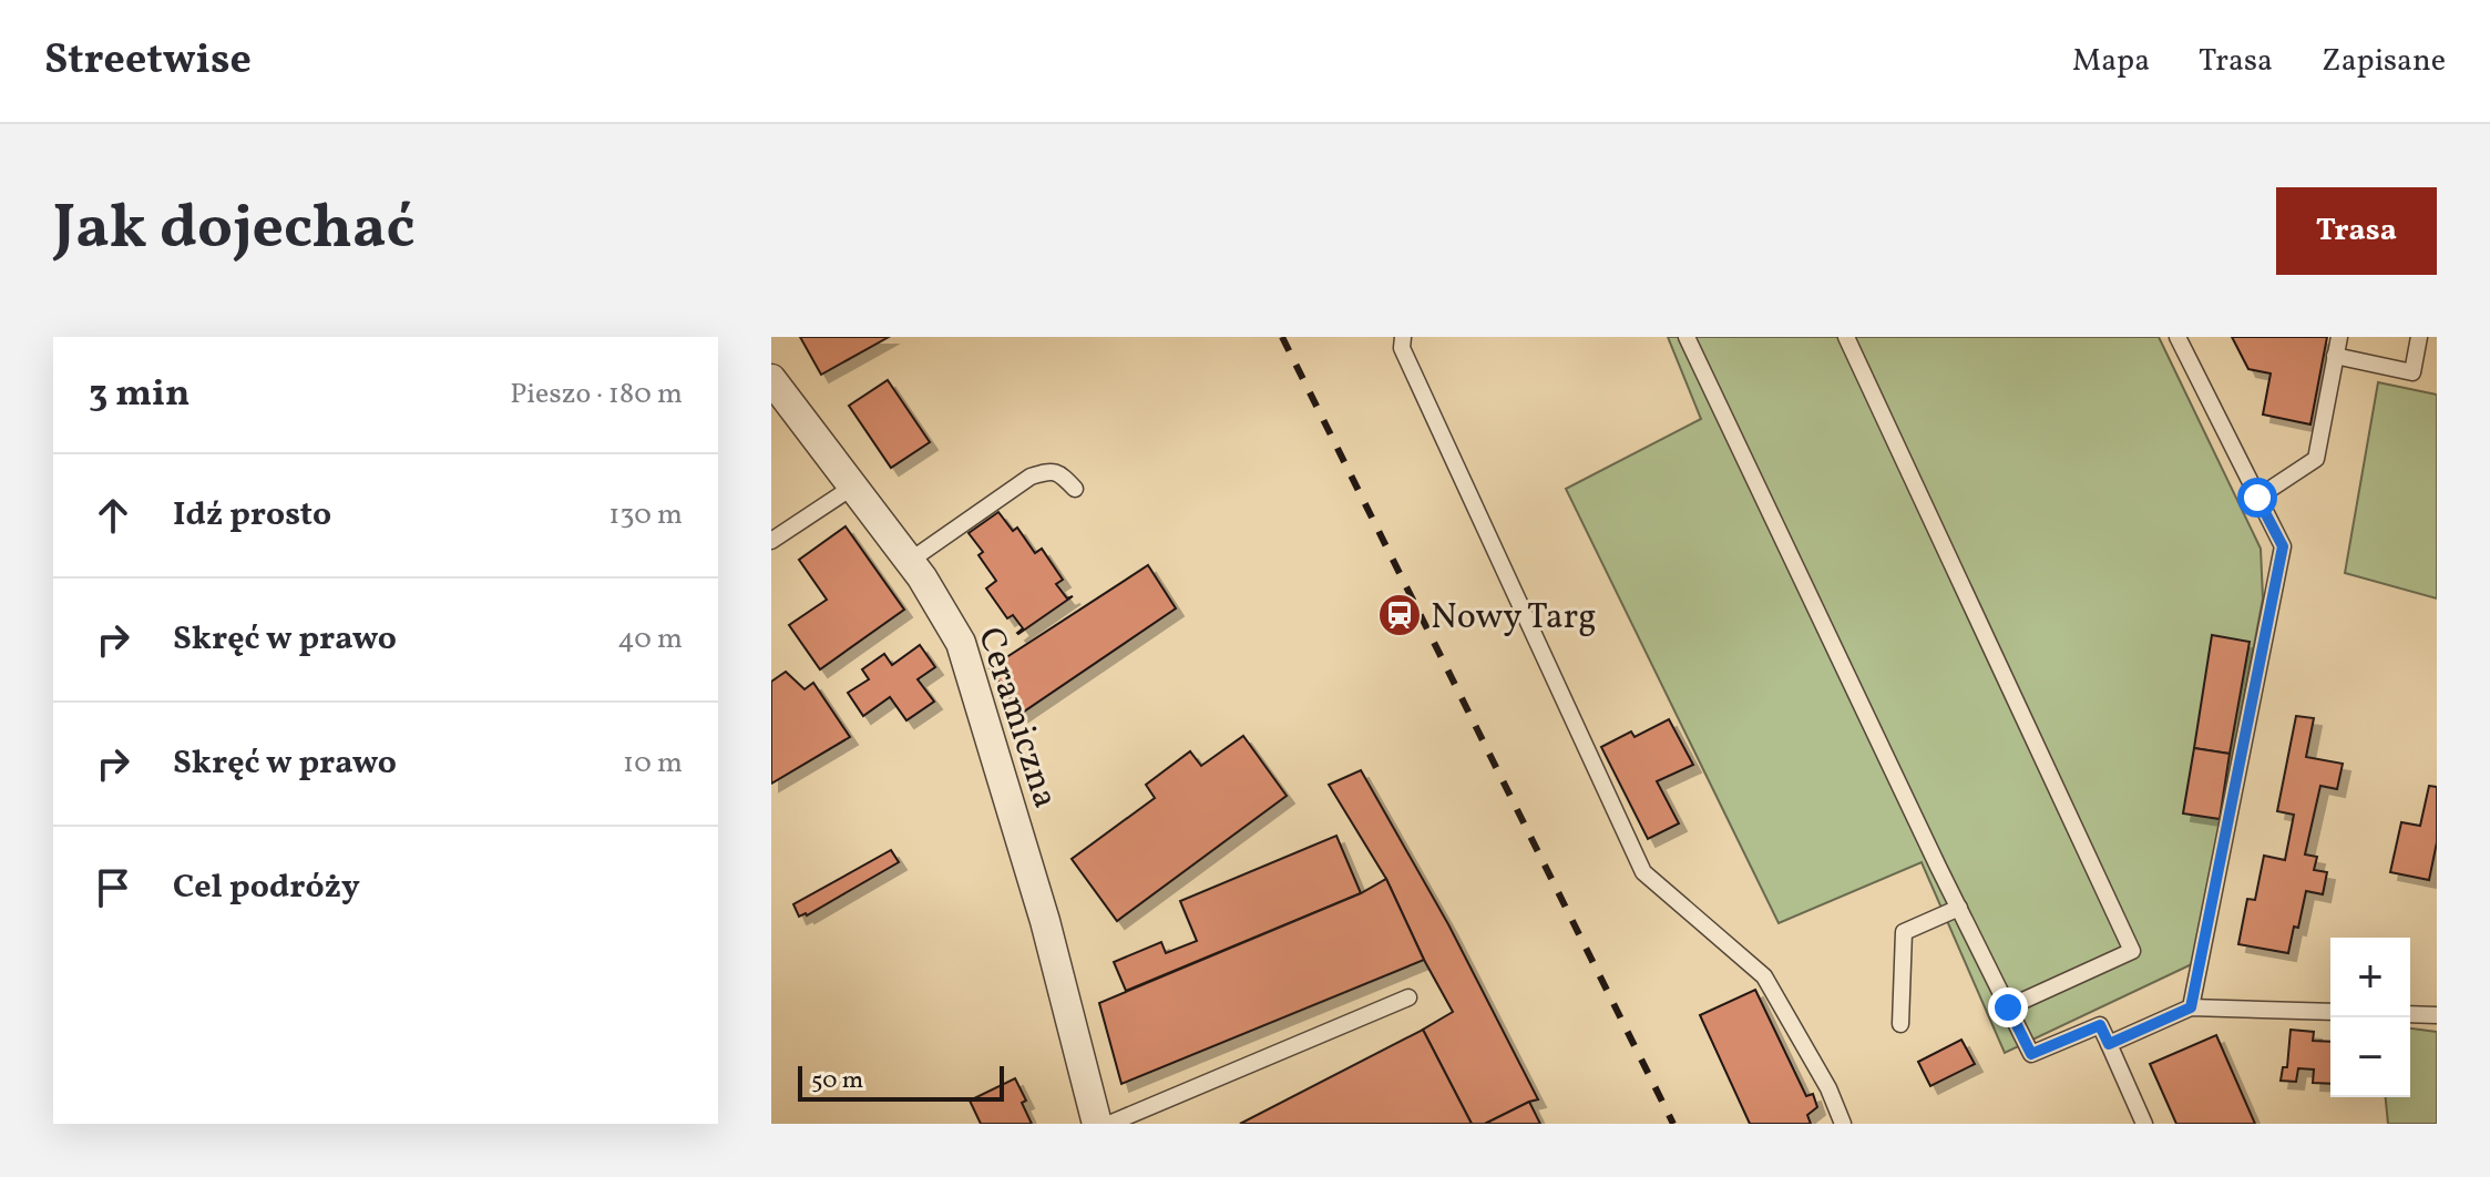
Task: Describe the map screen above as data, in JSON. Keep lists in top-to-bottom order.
{
  "streets": {
    "street": ["Ceramiczna"]
  },
  "places": {
    "station": ["Nowy Targ"]
  },
  "scale_bar": "50 m",
  "page": {
    "header": "Streetwise",
    "nav": ["Mapa", "Trasa", "Zapisane"],
    "title": "Jak dojechać",
    "buttons": "Trasa",
    "heading": ["3 min", "Pieszo · 180 m"],
    "list": [
      ["Idź prosto", "130 m"],
      ["Skręć w prawo", "40 m"],
      ["Skręć w prawo", "10 m"],
      "Cel podróży"
    ],
    "map_buttons": ["+", "−"],
    "scale": "50 m"
  }
}
